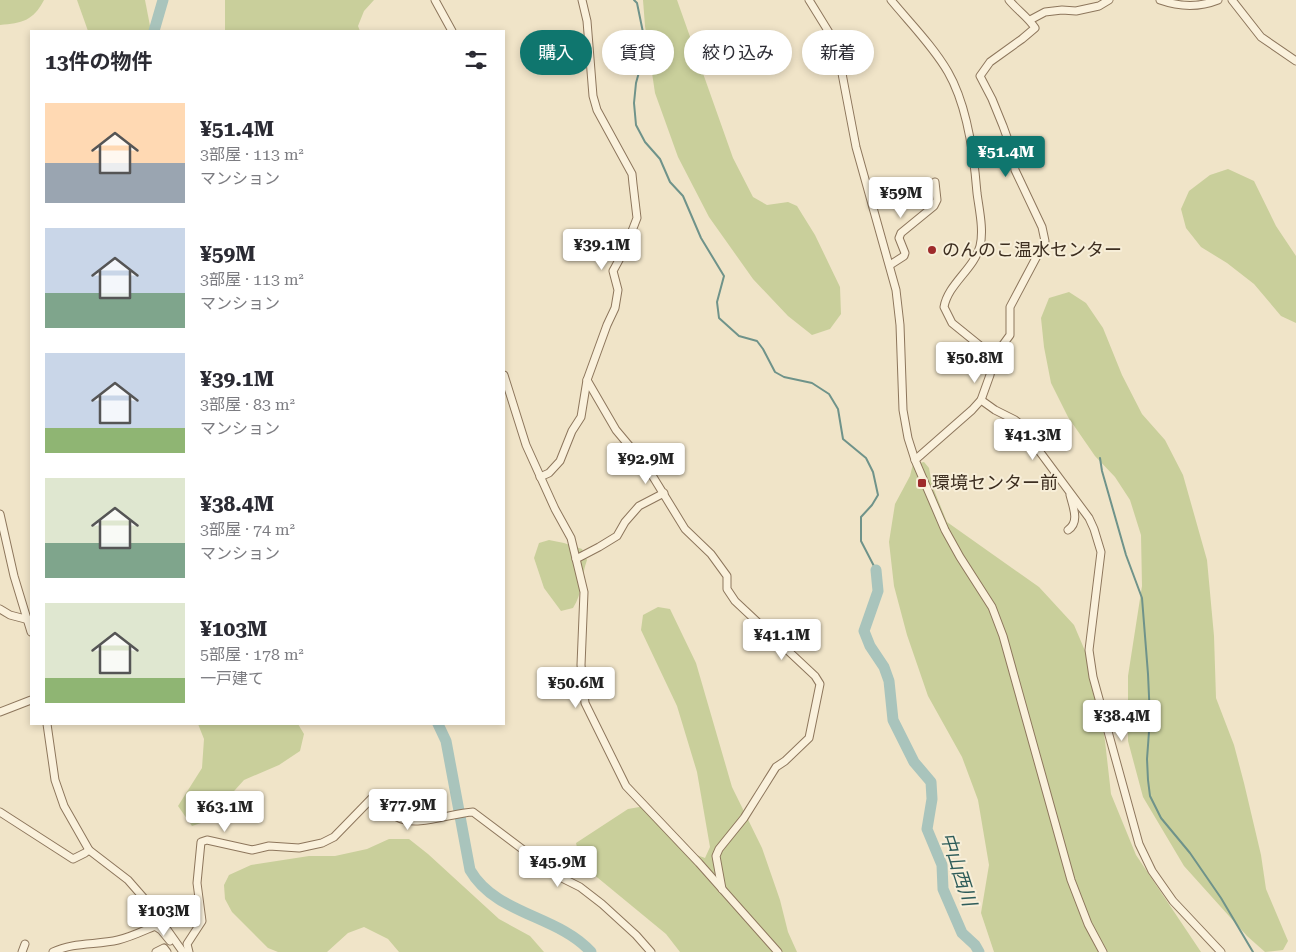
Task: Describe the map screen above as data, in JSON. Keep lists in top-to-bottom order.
{
  "water": ["中山西川"],
  "places": {
    "other": ["のんのこ温水センター"],
    "transit": ["環境センター前"]
  },
  "page": {
    "chip": [
      "購入",
      "賃貸",
      "絞り込み",
      "新着"
    ],
    "heading": "13件の物件",
    "list": [
      {
        "name": "¥51.4M",
        "note": "3部屋 · 113 m² · マンション"
      },
      {
        "name": "¥59M",
        "note": "3部屋 · 113 m² · マンション"
      },
      {
        "name": "¥39.1M",
        "note": "3部屋 · 83 m² · マンション"
      },
      {
        "name": "¥38.4M",
        "note": "3部屋 · 74 m² · マンション"
      },
      {
        "name": "¥103M",
        "note": "5部屋 · 178 m² · 一戸建て"
      }
    ],
    "price": [
      "¥51.4M",
      "¥59M",
      "¥39.1M",
      "¥50.8M",
      "¥41.3M",
      "¥92.9M",
      "¥41.1M",
      "¥50.6M",
      "¥38.4M",
      "¥77.9M",
      "¥63.1M",
      "¥45.9M",
      "¥103M"
    ]
  }
}
